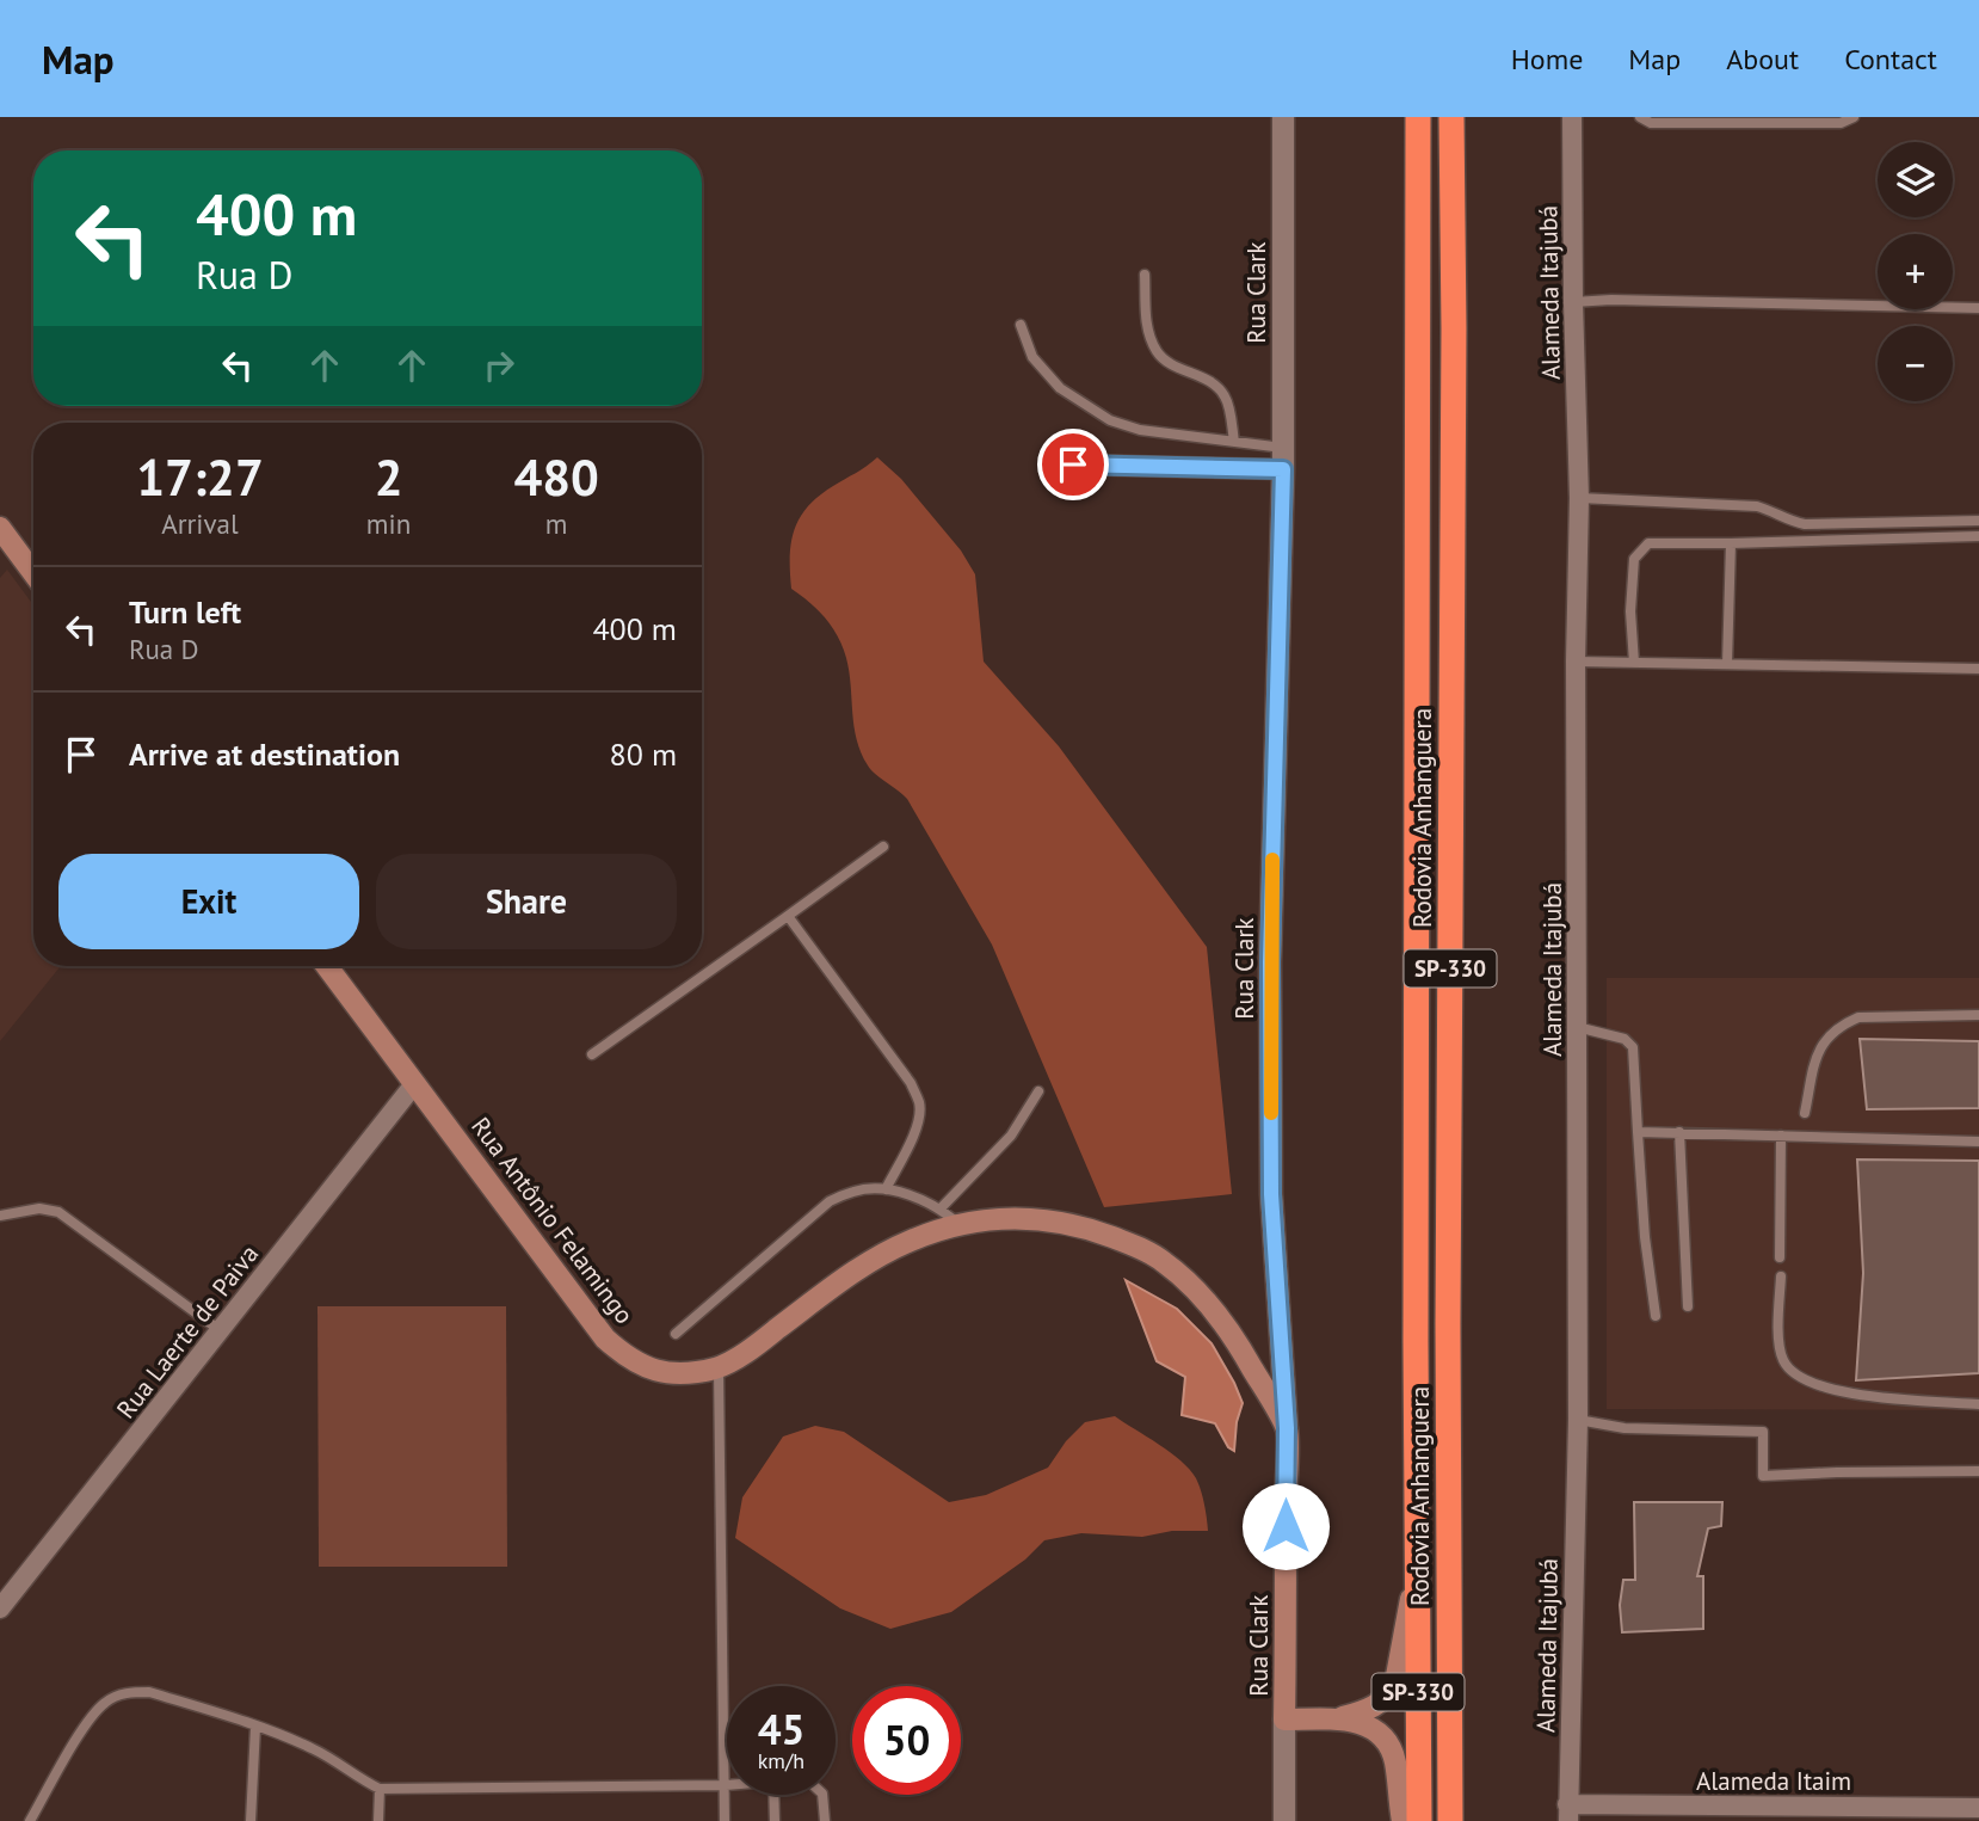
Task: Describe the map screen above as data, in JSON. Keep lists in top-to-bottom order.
{
  "streets": {
    "highway": ["Rodovia Anhanguera", "SP-330"],
    "main road": ["Rua Clark", "Rua Antônio Felamingo"],
    "street": ["Alameda Itajubá", "Rua Laerte de Paiva", "Alameda Itaim"]
  },
  "crossings": [
    ["Rua Clark", "Rua Antônio Felamingo"],
    ["Alameda Itajubá", "Alameda Itaim"],
    ["Rua Antônio Felamingo", "Rua Laerte de Paiva"]
  ],
  "page": {
    "header": "Map",
    "nav": [
      "Home",
      "Map",
      "About",
      "Contact"
    ],
    "map_buttons": ["+", "−"],
    "turn": ["400 m", "Rua D"],
    "eta": [
      "17:27",
      "Arrival",
      "2",
      "min",
      "480",
      "m"
    ],
    "list": [
      {
        "name": "Turn left",
        "note": "Rua D",
        "value": "400 m"
      },
      {
        "name": "Arrive at destination",
        "value": "80 m"
      }
    ],
    "buttons": ["Exit", "Share"],
    "speed": "45 km/h",
    "limit": "50"
  }
}
